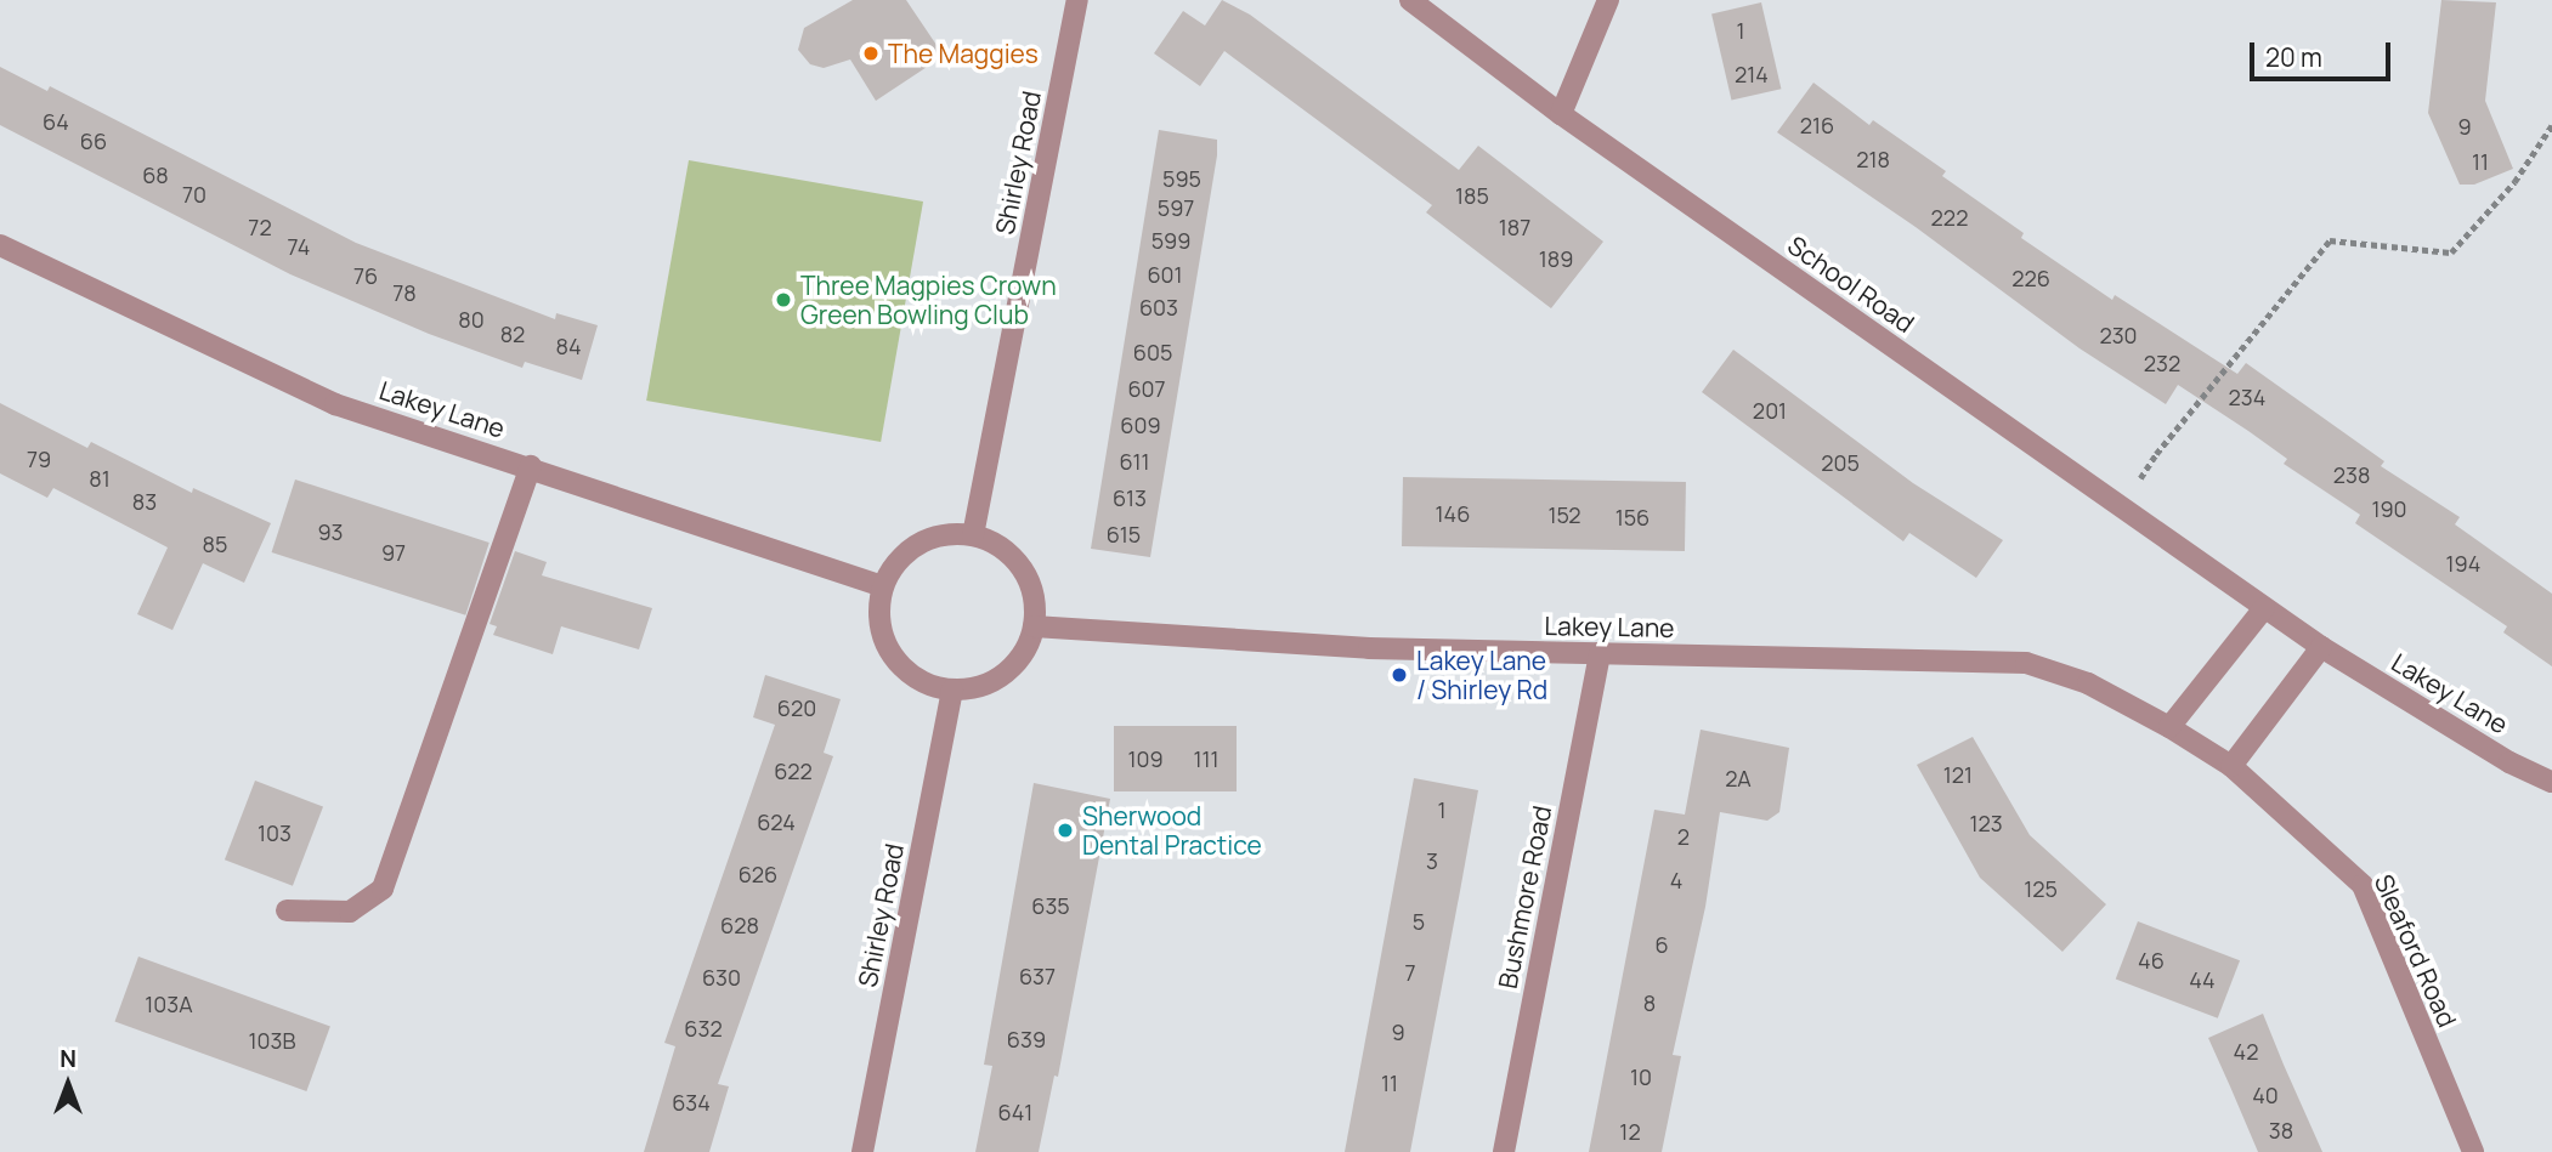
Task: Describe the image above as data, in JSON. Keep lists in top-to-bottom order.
{
  "streets": {
    "street": [
      "Shirley Road",
      "School Road",
      "Lakey Lane",
      "Bushmore Road",
      "Sleaford Road"
    ]
  },
  "crossings": [
    ["Shirley Road", "Lakey Lane"],
    ["School Road", "Lakey Lane"],
    ["Lakey Lane", "Bushmore Road"],
    ["Lakey Lane", "Sleaford Road"]
  ],
  "places": [
    "The Maggies",
    "Three Magpies Crown Green Bowling Club",
    "Lakey Lane / Shirley Rd",
    "Sherwood Dental Practice"
  ],
  "house_numbers": [
    "1",
    "214",
    "64",
    "216",
    "9",
    "66",
    "218",
    "11",
    "68",
    "595",
    "70",
    "185",
    "597",
    "222",
    "72",
    "187",
    "599",
    "74",
    "189",
    "601",
    "76",
    "226",
    "78",
    "603",
    "80",
    "82",
    "230",
    "84",
    "605",
    "232",
    "607",
    "234",
    "201",
    "609",
    "79",
    "611",
    "205",
    "238",
    "81",
    "613",
    "83",
    "190",
    "146",
    "152",
    "156",
    "93",
    "615",
    "85",
    "97",
    "194",
    "620",
    "109",
    "111",
    "622",
    "121",
    "2A",
    "1",
    "624",
    "123",
    "103",
    "2",
    "3",
    "626",
    "4",
    "125",
    "635",
    "5",
    "628",
    "6",
    "46",
    "7",
    "637",
    "630",
    "44",
    "8",
    "103A",
    "632",
    "9",
    "639",
    "103B",
    "42",
    "10",
    "11",
    "40",
    "634",
    "641",
    "38",
    "12"
  ],
  "scale_bar": "20 m",
  "north": "top"
}
